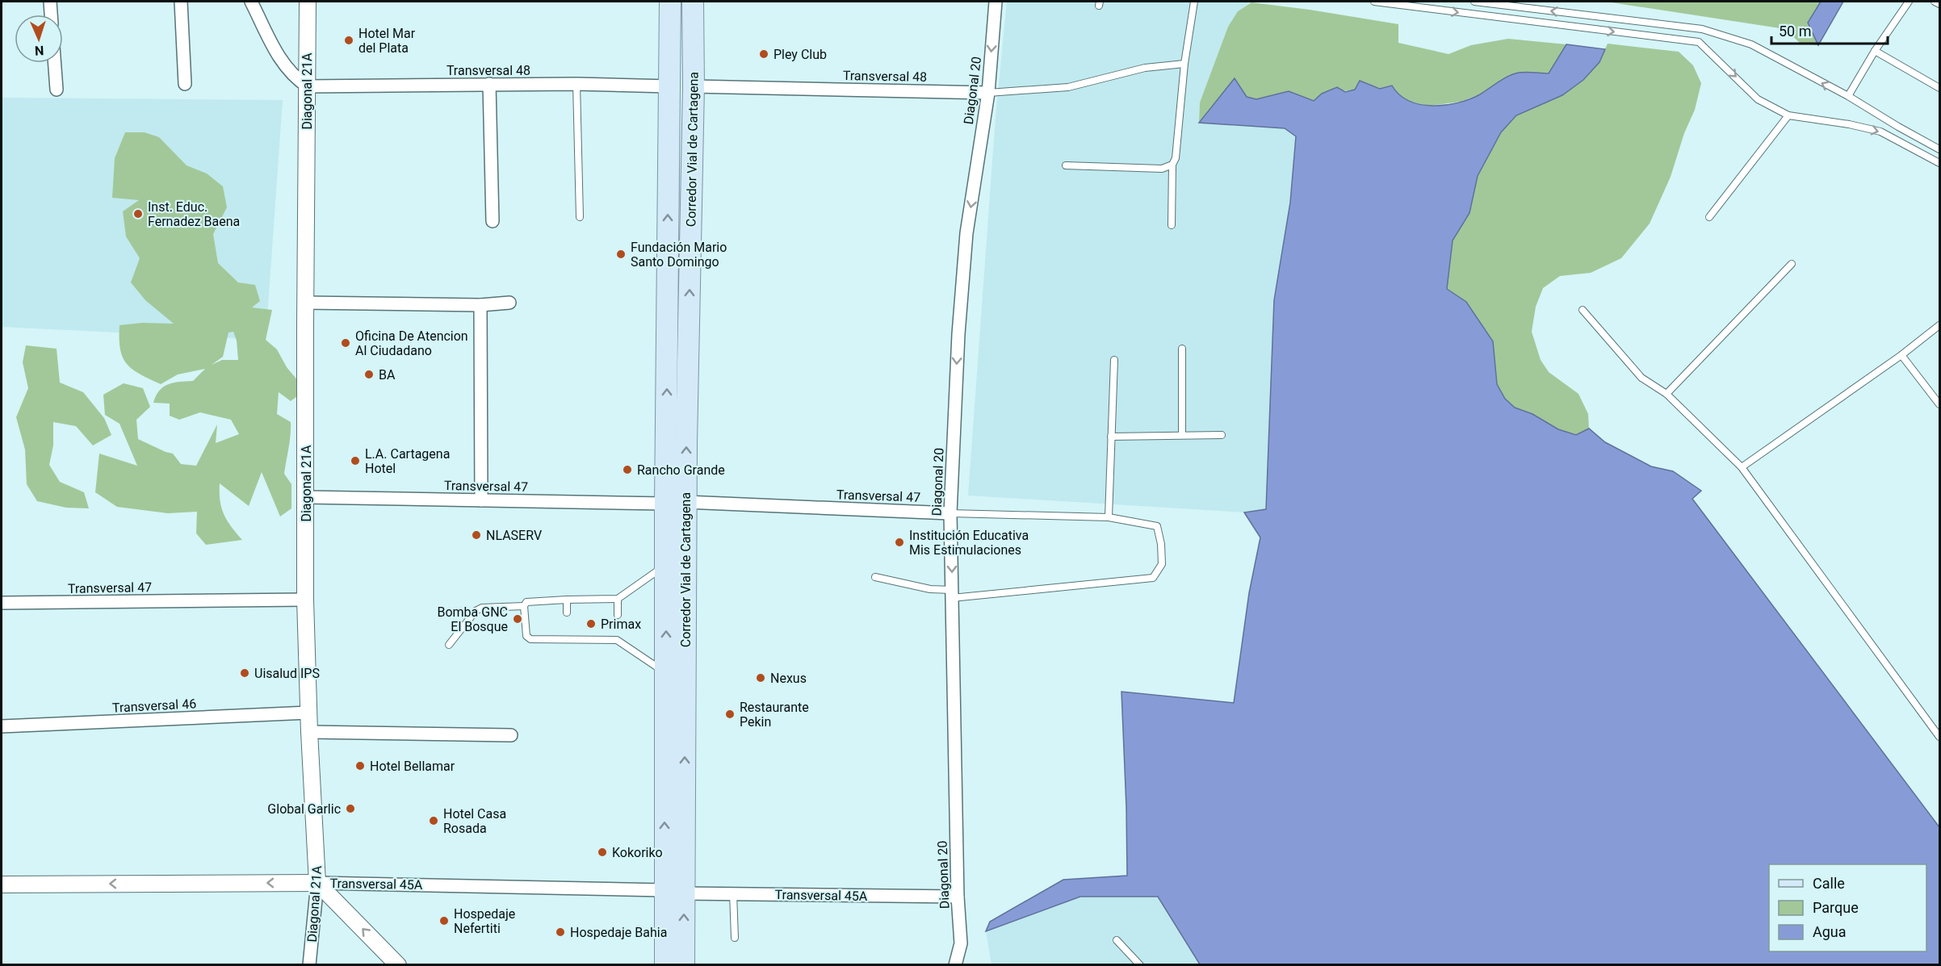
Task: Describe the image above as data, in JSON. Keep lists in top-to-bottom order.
{
  "streets": {
    "main road": ["Corredor Vial de Cartagena"],
    "street": [
      "Transversal 48",
      "Diagonal 20",
      "Diagonal 21A",
      "Transversal 47",
      "Transversal 46",
      "Transversal 45A"
    ]
  },
  "crossings": [
    ["Transversal 48", "Diagonal 20"],
    ["Transversal 48", "Diagonal 21A"],
    ["Transversal 48", "Corredor Vial de Cartagena"],
    ["Diagonal 20", "Transversal 47"],
    ["Diagonal 20", "Transversal 45A"],
    ["Diagonal 21A", "Transversal 47"],
    ["Diagonal 21A", "Transversal 46"],
    ["Diagonal 21A", "Transversal 45A"],
    ["Corredor Vial de Cartagena", "Transversal 47"],
    ["Corredor Vial de Cartagena", "Transversal 45A"]
  ],
  "one_way": ["Diagonal 20", "Corredor Vial de Cartagena"],
  "places": [
    "Hotel Mar del Plata",
    "Pley Club",
    "Inst. Educ. Fernadez Baena",
    "Fundación Mario Santo Domingo",
    "Oficina De Atencion Al Ciudadano",
    "BA",
    "L.A. Cartagena Hotel",
    "Rancho Grande",
    "NLASERV",
    "Institución Educativa Mis Estimulaciones",
    "Bomba GNC El Bosque",
    "Primax",
    "Uisalud IPS",
    "Nexus",
    "Restaurante Pekin",
    "Hotel Bellamar",
    "Global Garlic",
    "Hotel Casa Rosada",
    "Kokoriko",
    "Hospedaje Nefertiti",
    "Hospedaje Bahia"
  ],
  "legend": ["Calle", "Parque", "Agua"],
  "scale_bar": "50 m",
  "north": "bottom"
}
